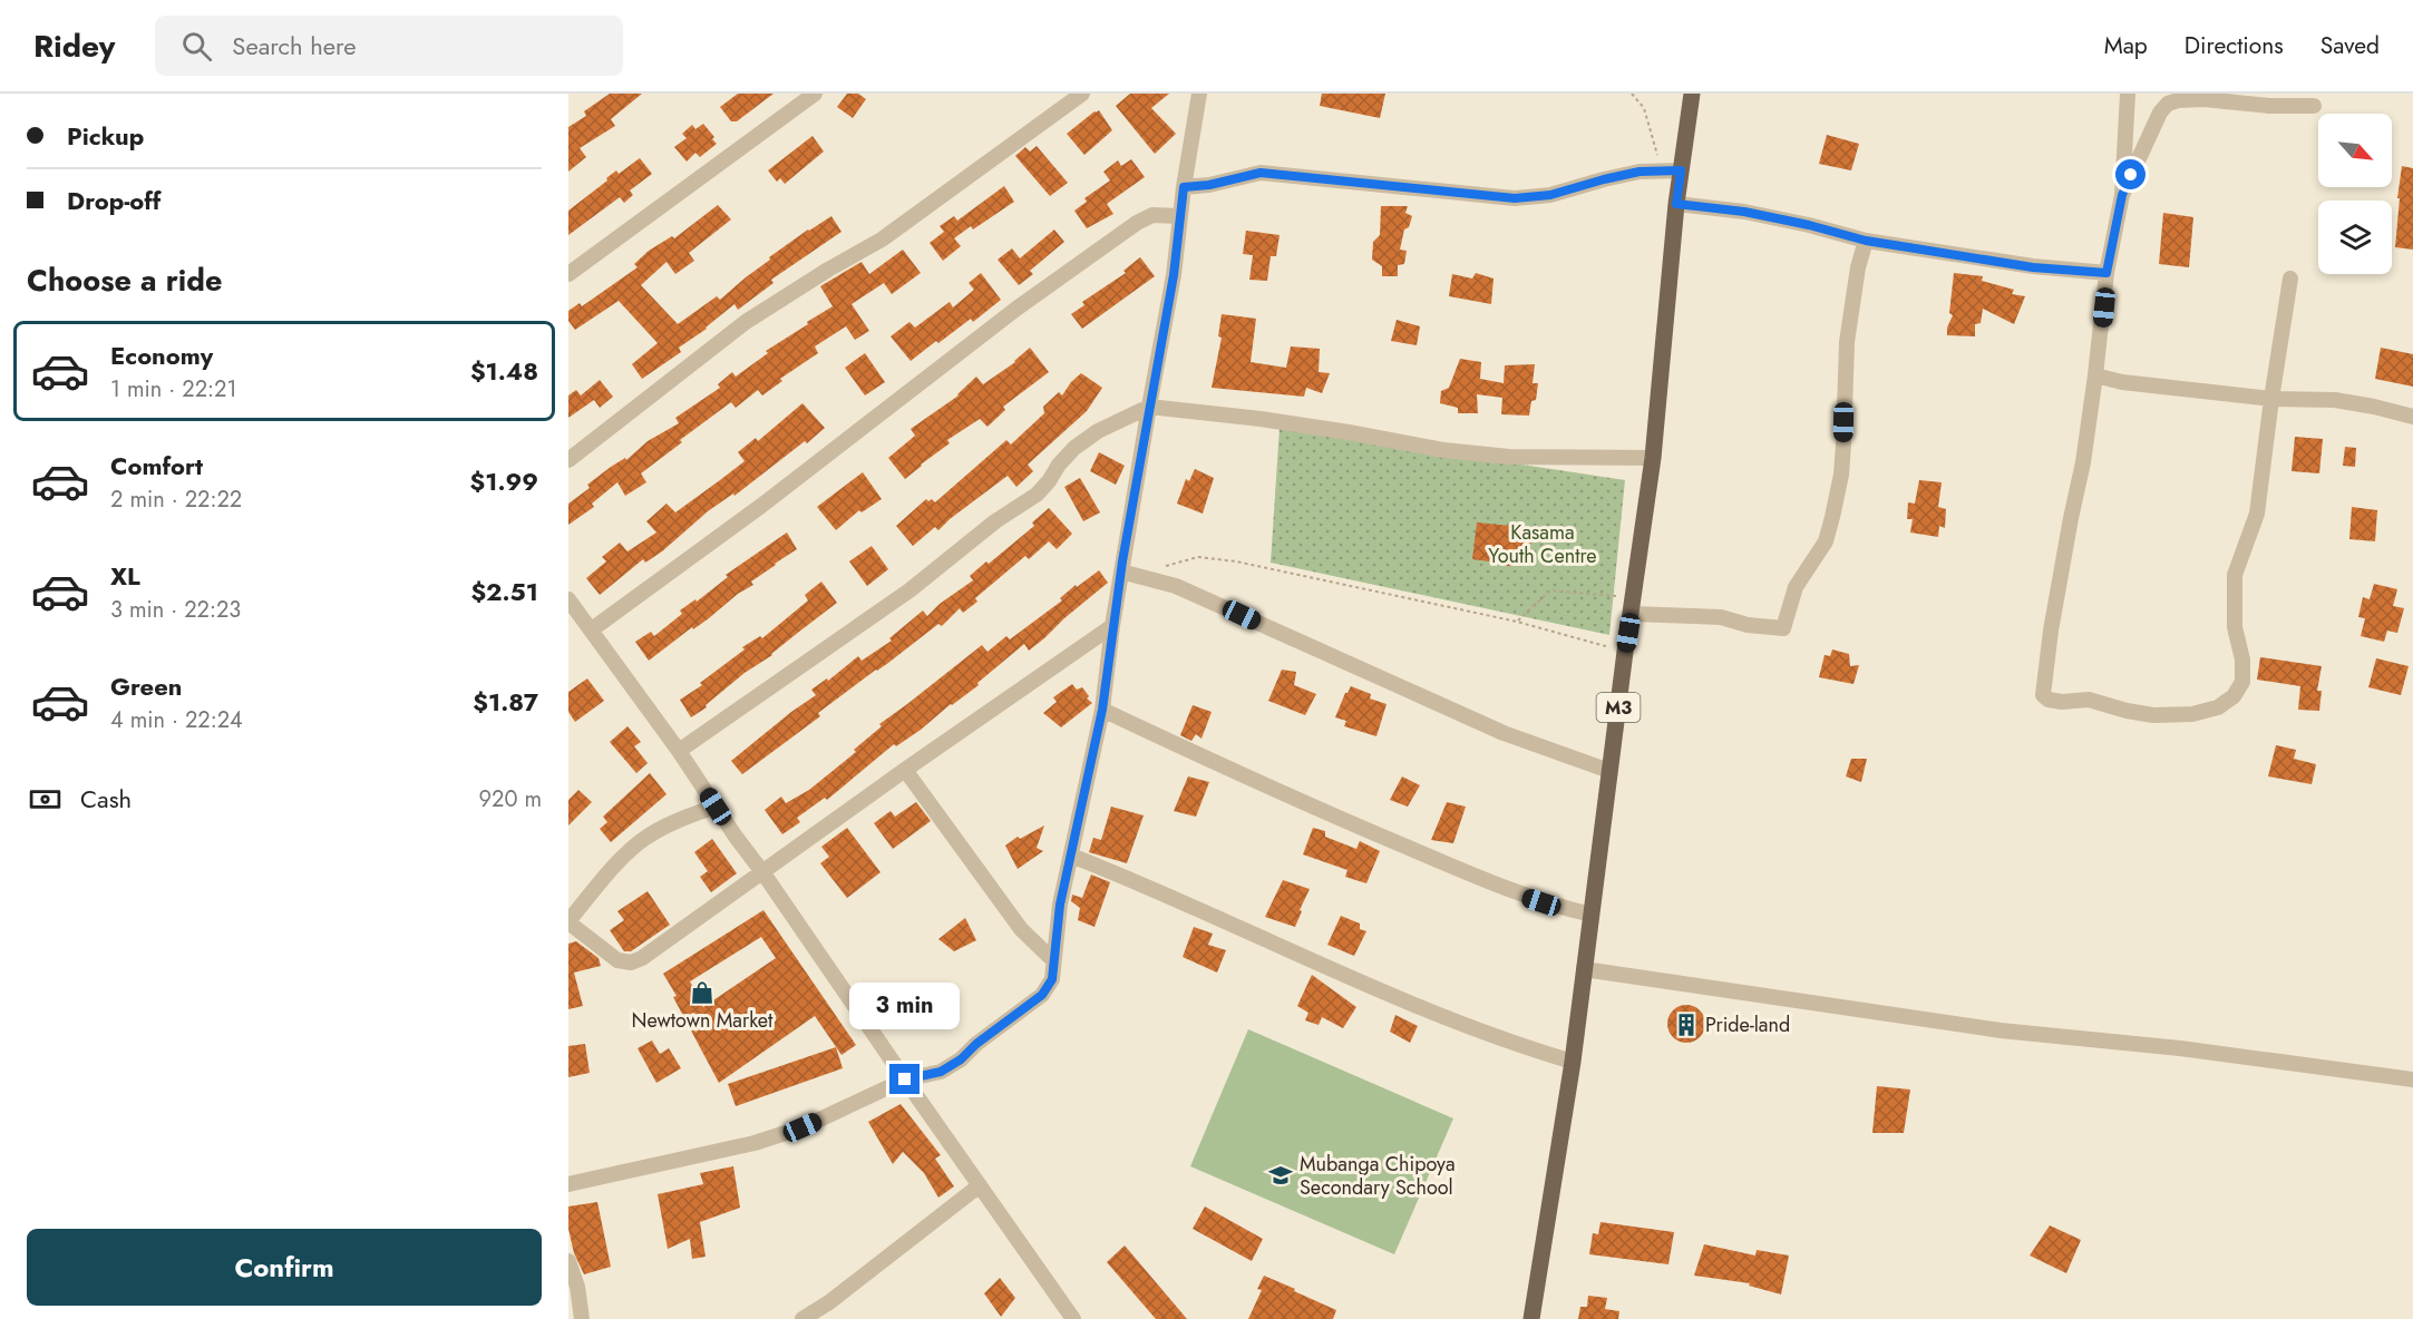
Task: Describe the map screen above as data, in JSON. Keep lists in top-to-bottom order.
{
  "streets": {
    "main road": ["M3"]
  },
  "parks": ["Kasama Youth Centre"],
  "places": {
    "shop": ["Newtown Market"],
    "building": ["Pride-land"],
    "school or university": ["Mubanga Chipoya Secondary School"]
  },
  "north": "bottom right",
  "page": {
    "header": "Ridey",
    "search": "Search here",
    "nav": ["Map", "Directions", "Saved"],
    "banner": ["Pickup", "Drop-off"],
    "heading": "Choose a ride",
    "list": [
      {
        "name": "Economy",
        "note": "1 min · 22:21",
        "value": "$1.48"
      },
      {
        "name": "Comfort",
        "note": "2 min · 22:22",
        "value": "$1.99"
      },
      {
        "name": "XL",
        "note": "3 min · 22:23",
        "value": "$2.51"
      },
      {
        "name": "Green",
        "note": "4 min · 22:24",
        "value": "$1.87"
      }
    ],
    "pay": ["Cash", "920 m"],
    "bubble": "3 min",
    "buttons": "Confirm"
  }
}
